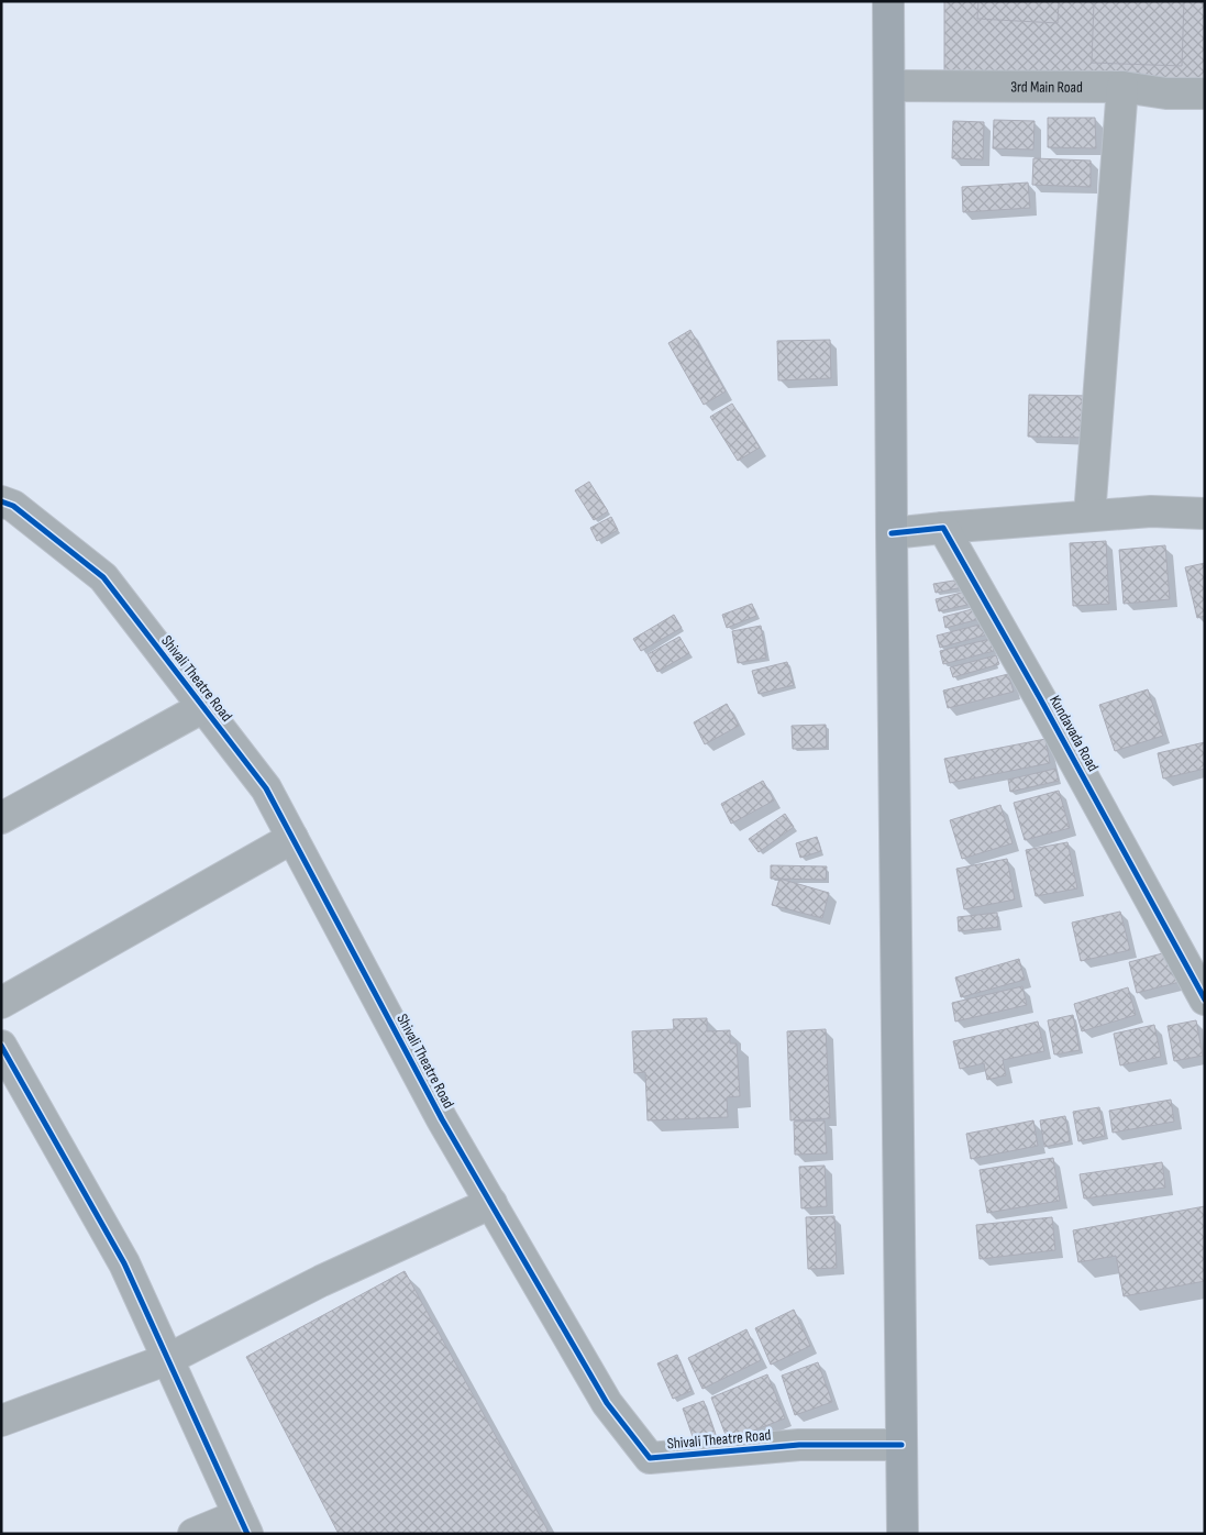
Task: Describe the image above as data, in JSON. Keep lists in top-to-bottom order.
{
  "streets": {
    "street": ["3rd Main Road", "Shivali Theatre Road", "Kundavada Road"]
  }
}
